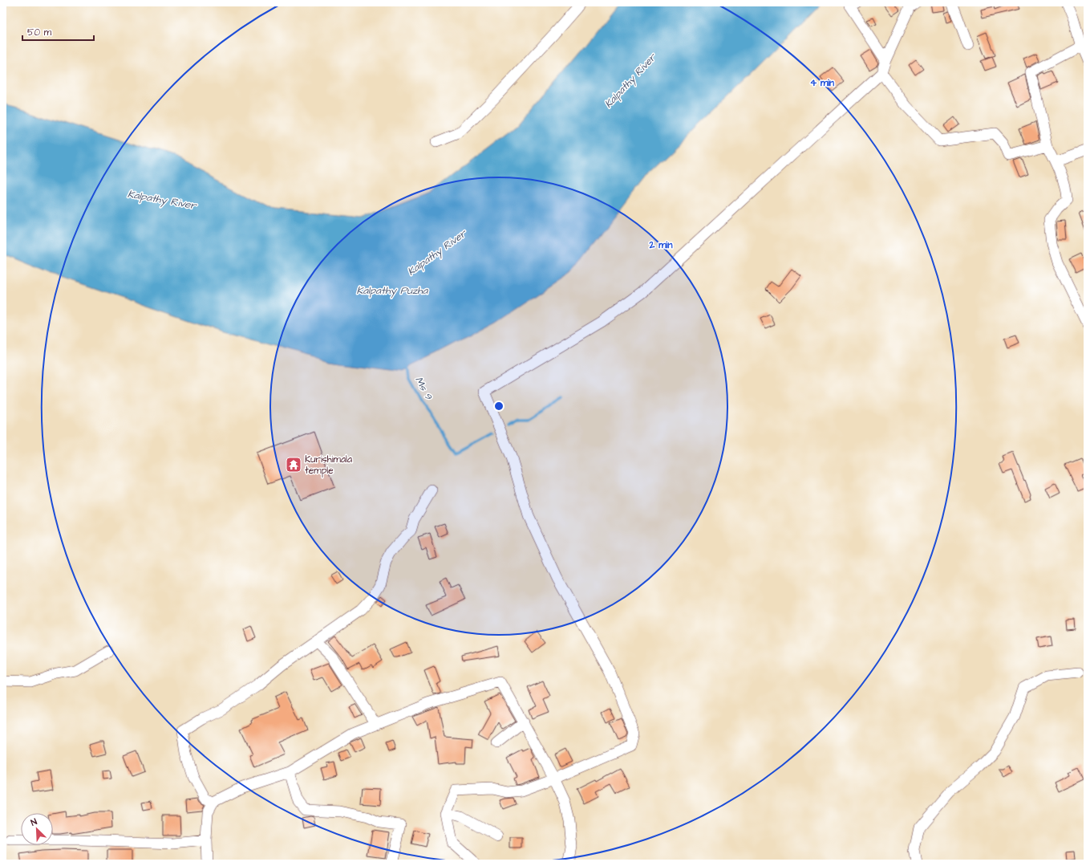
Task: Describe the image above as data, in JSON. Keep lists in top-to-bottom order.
{
  "water": ["Kalpathy River", "Kalpathy Puzha", "Ms 9"],
  "places": {
    "temple": ["Kurishimala temple"]
  },
  "scale_bar": "50 m",
  "north": "top left",
  "rings": ["4 min", "2 min"]
}
